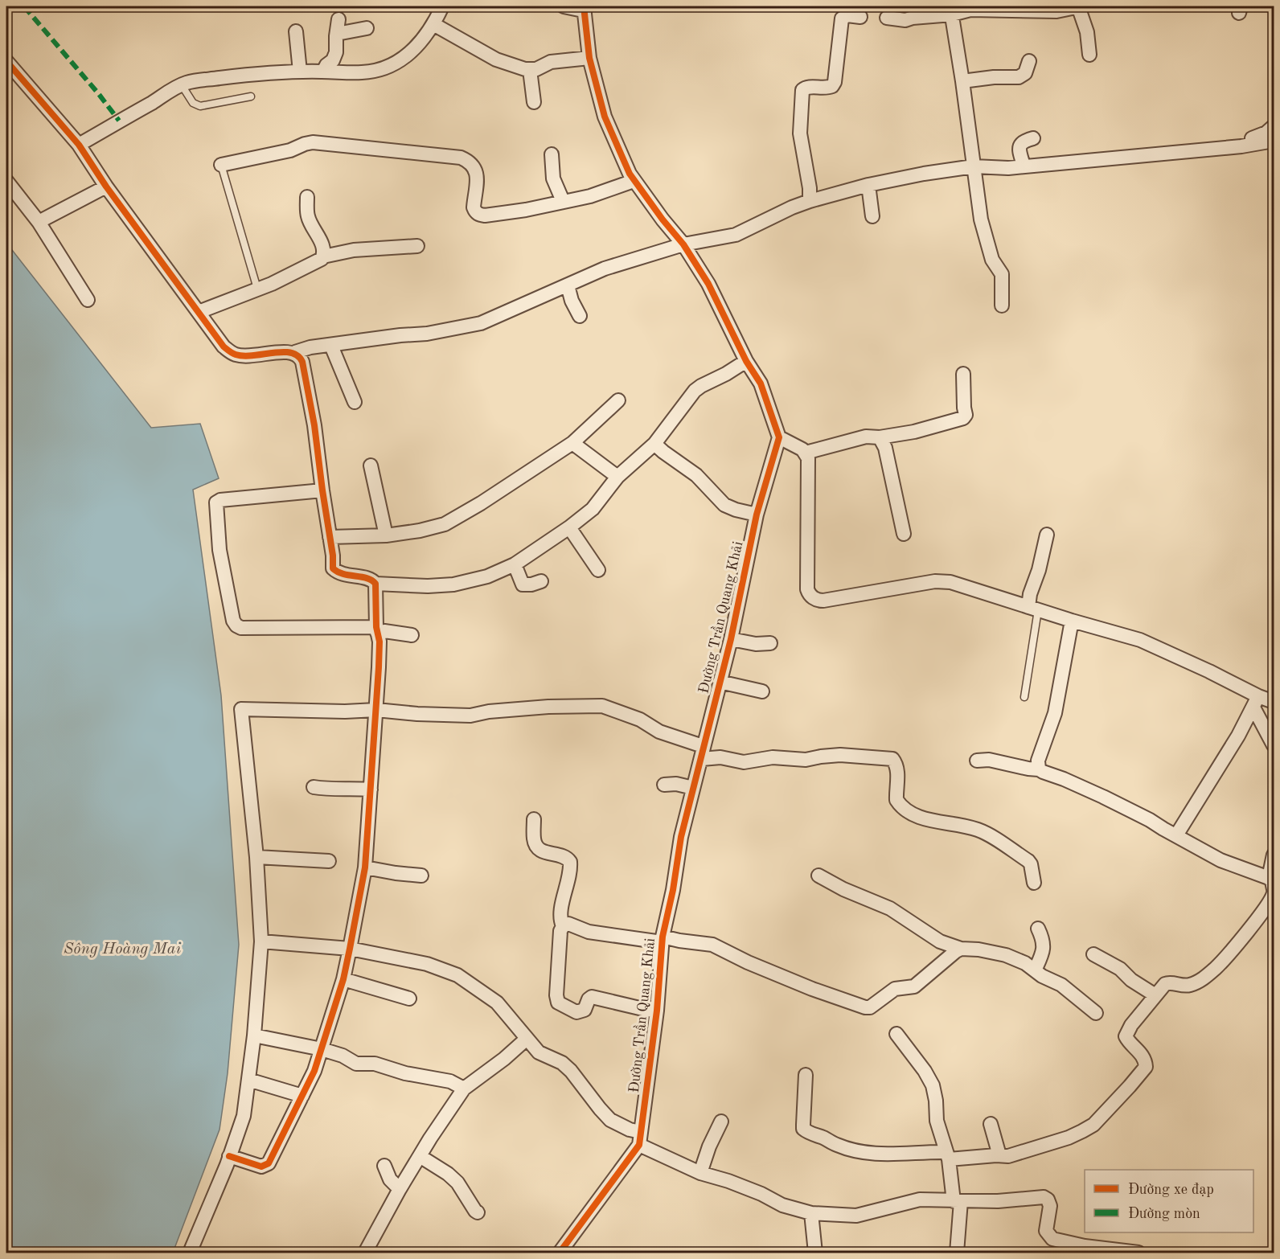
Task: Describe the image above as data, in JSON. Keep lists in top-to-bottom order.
{
  "streets": {
    "street": ["Đường Trần Quang Khải"]
  },
  "water": ["Sông Hoàng Mai"],
  "legend": ["Đường xe đạp", "Đường mòn"]
}
